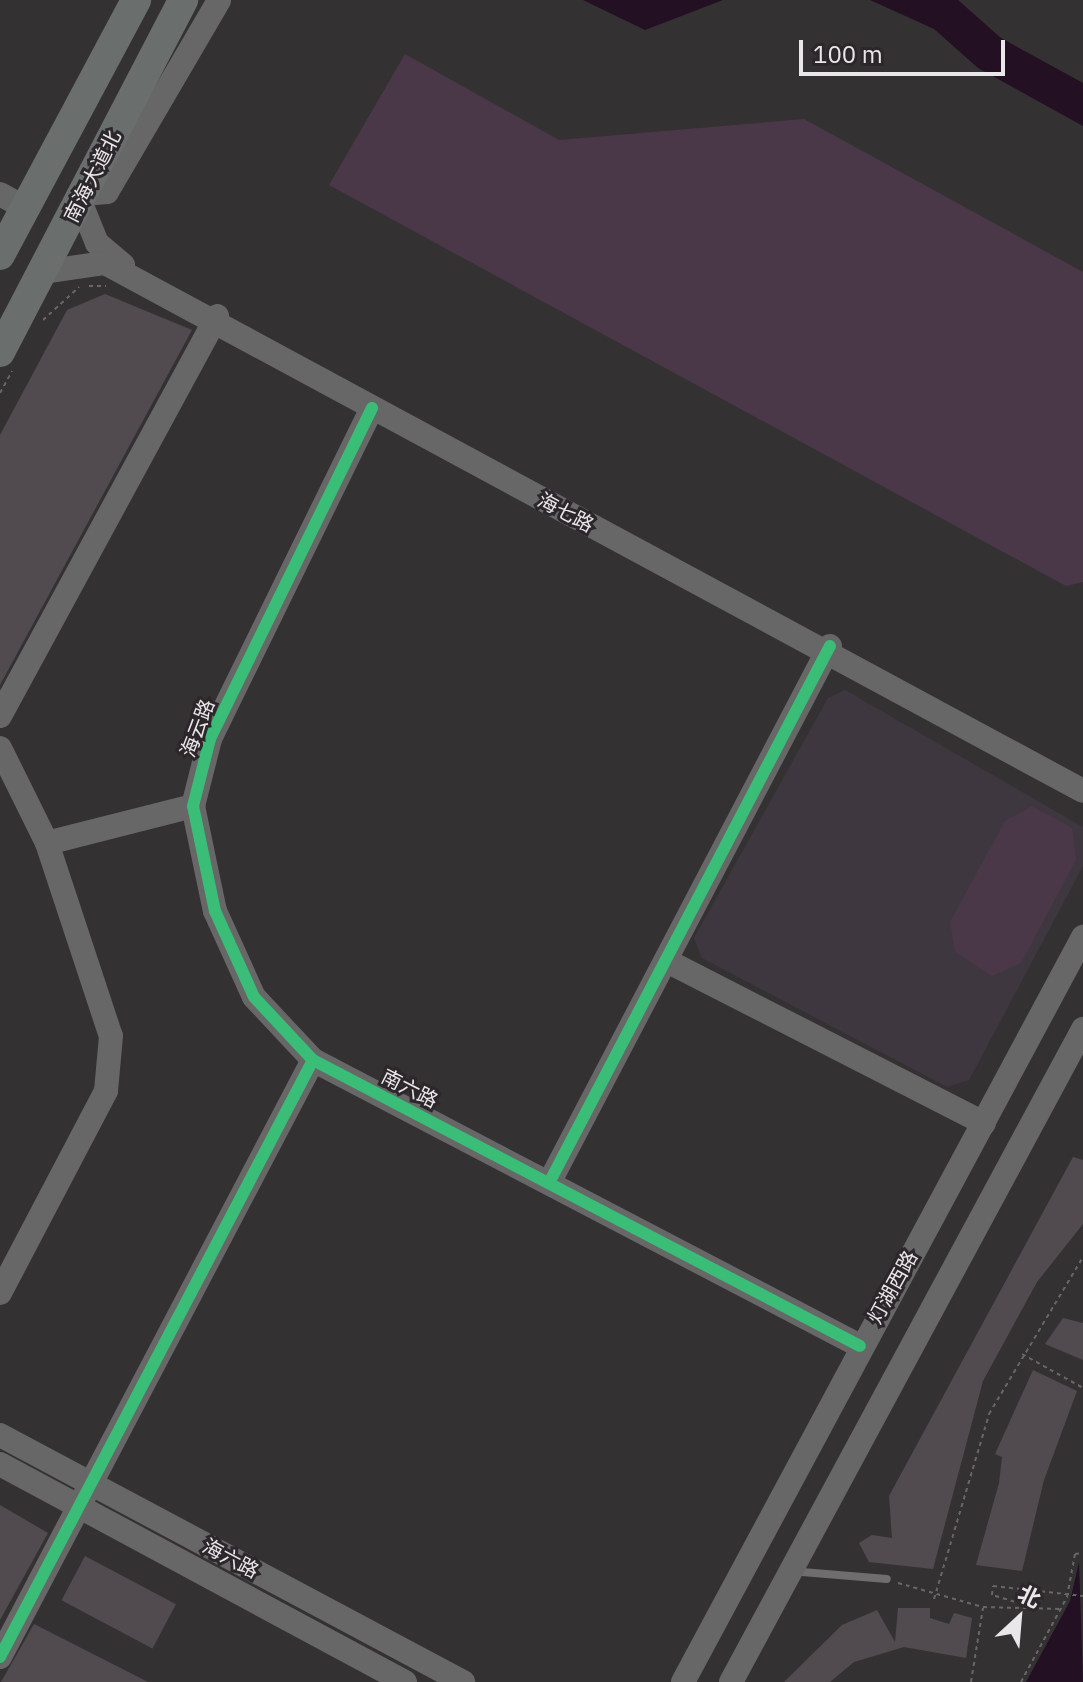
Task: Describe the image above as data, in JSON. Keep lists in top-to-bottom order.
{
  "streets": {
    "highway": ["南海大道北"],
    "main road": [
      "海七路",
      "海云路",
      "南六路",
      "灯湖西路",
      "海六路"
    ]
  },
  "crossings": [
    ["南海大道北", "海七路"],
    ["海七路", "海云路"],
    ["海云路", "南六路"],
    ["南六路", "灯湖西路"]
  ],
  "scale_bar": "100 m",
  "north": "top right"
}
